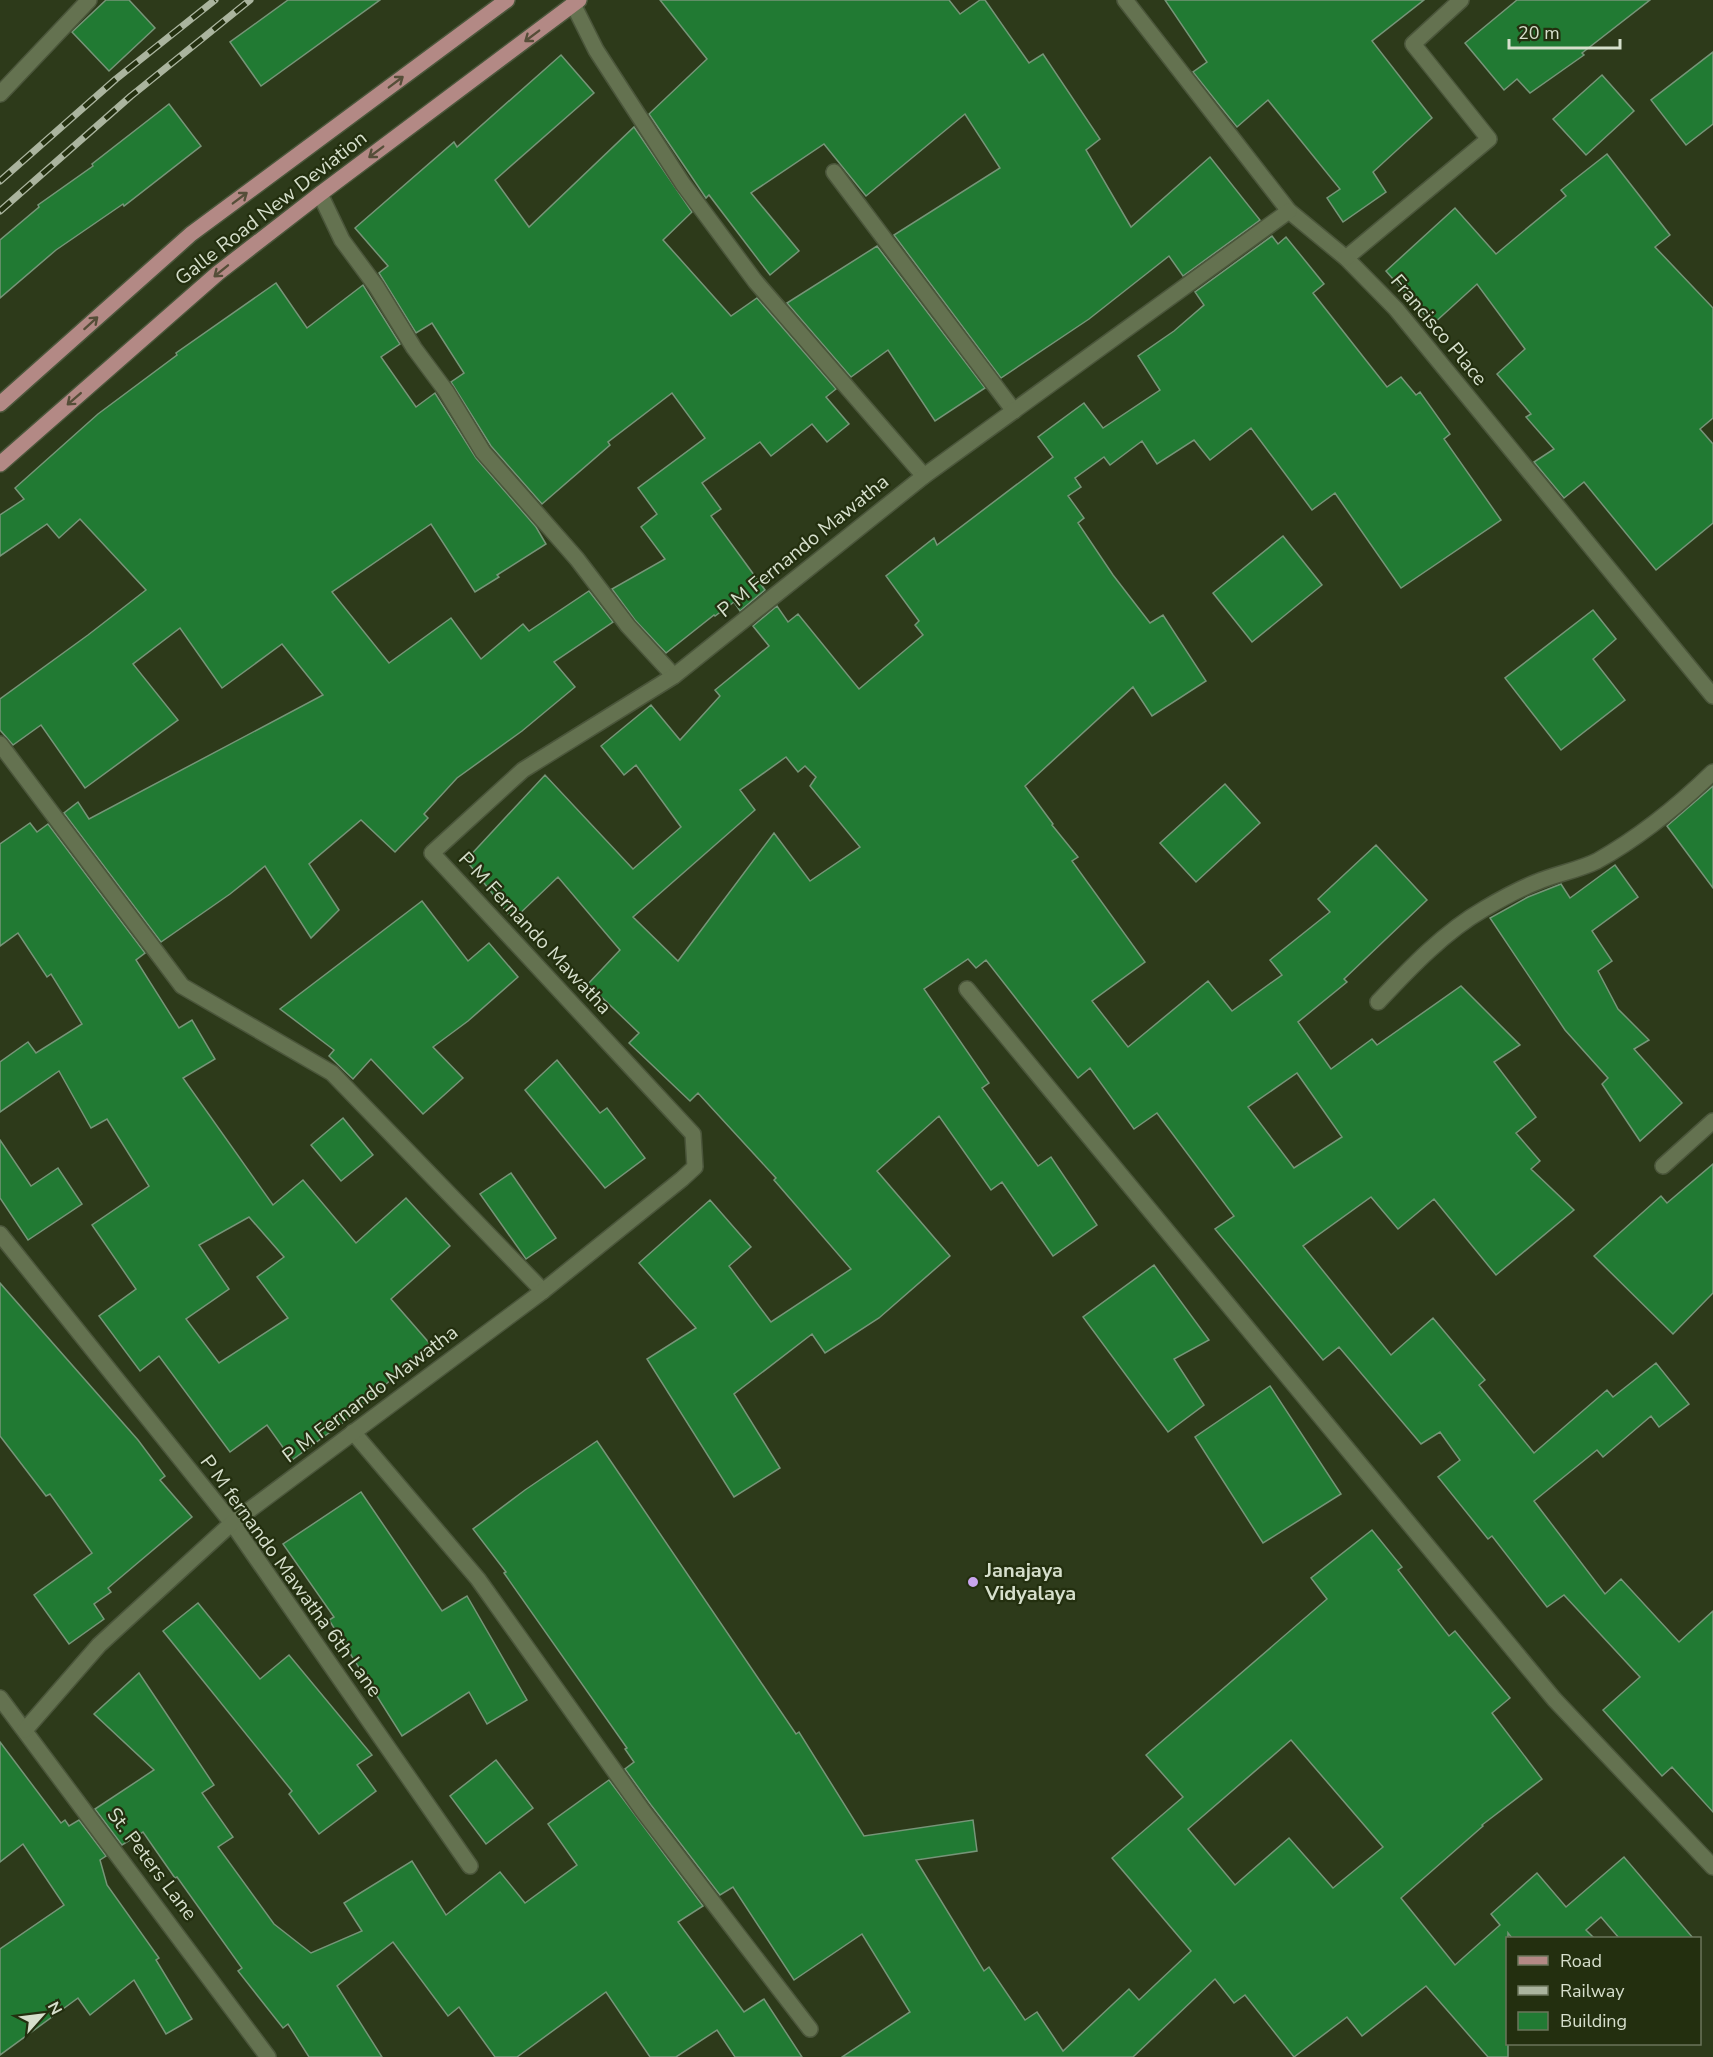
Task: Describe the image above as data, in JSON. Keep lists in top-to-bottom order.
{
  "streets": {
    "main road": ["Galle Road New Deviation"],
    "street": [
      "Francisco Place",
      "P M Fernando Mawatha",
      "P M fernando Mawatha 6th Lane",
      "St. Peters Lane"
    ]
  },
  "crossings": [
    ["Francisco Place", "P M Fernando Mawatha"],
    ["P M Fernando Mawatha", "P M fernando Mawatha 6th Lane"],
    ["P M Fernando Mawatha", "St. Peters Lane"]
  ],
  "places": ["Janajaya Vidyalaya"],
  "legend": ["Road", "Railway", "Building"],
  "scale_bar": "20 m",
  "north": "top right"
}
